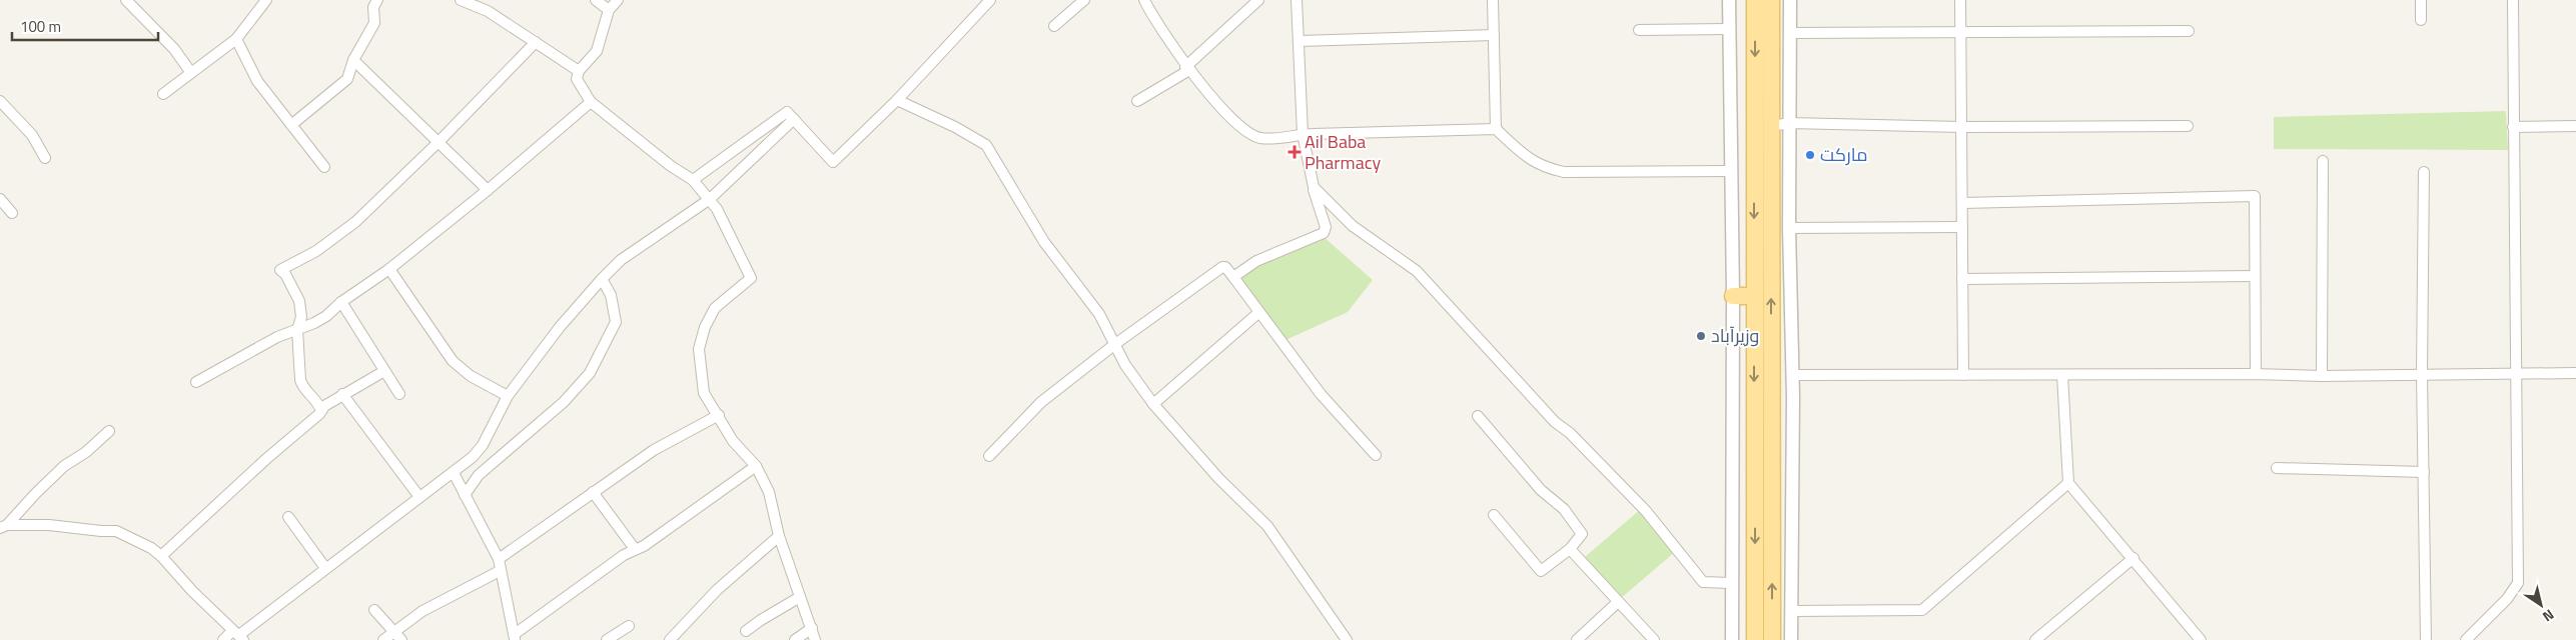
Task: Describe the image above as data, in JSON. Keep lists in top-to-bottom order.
{
  "places": {
    "health": ["Ail Baba Pharmacy"],
    "other": ["مارکت", "وزیرآباد"]
  },
  "scale_bar": "100 m",
  "north": "bottom right"
}
